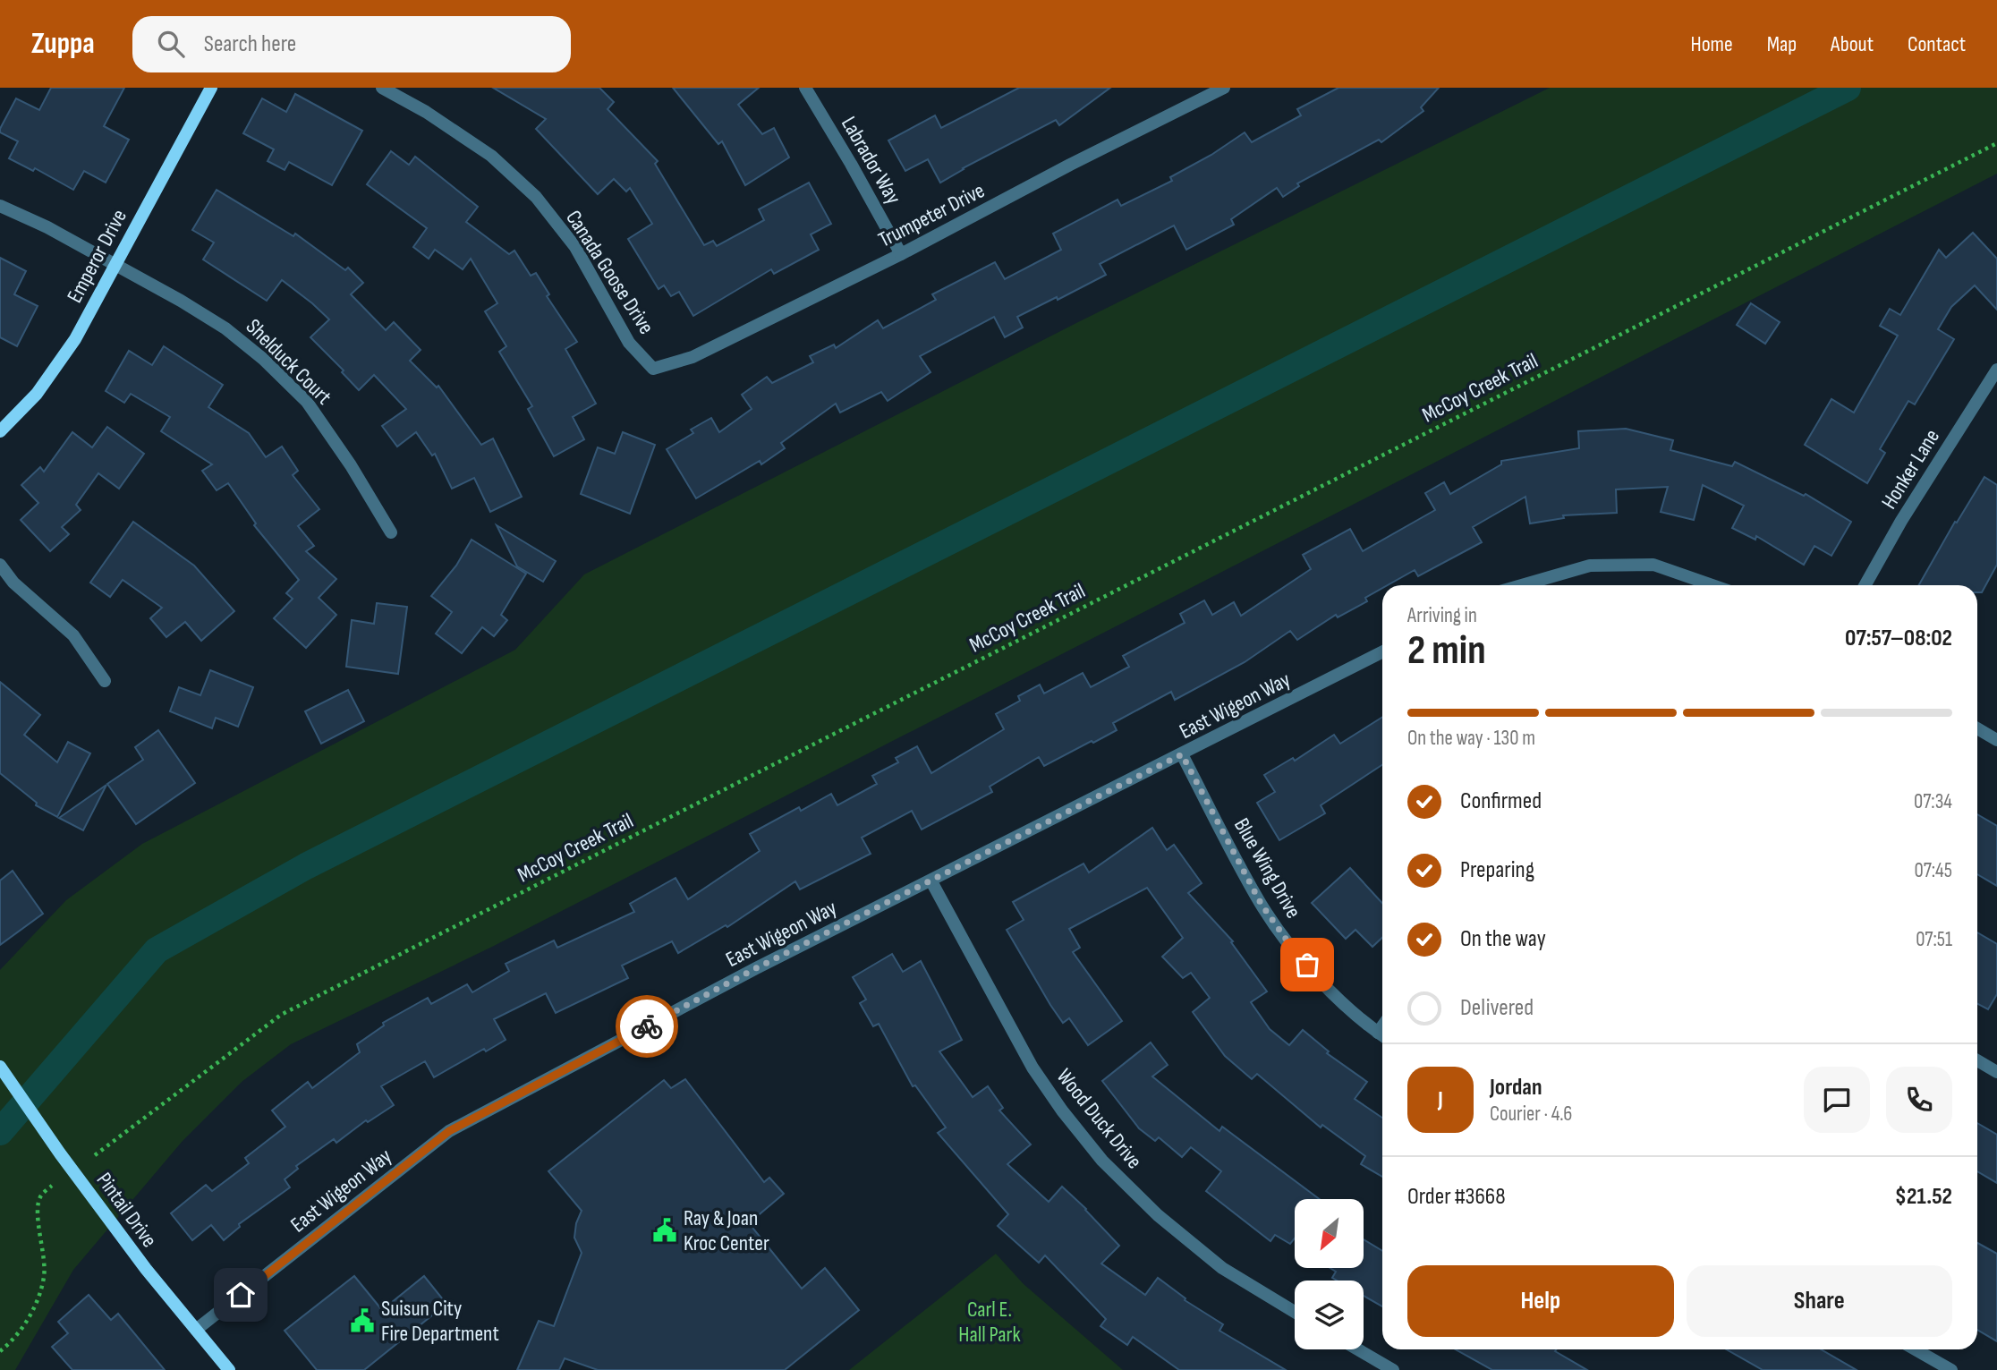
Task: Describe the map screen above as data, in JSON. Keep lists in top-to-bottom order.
{
  "streets": {
    "street": [
      "Labrador Way",
      "Trumpeter Drive",
      "Emperor Drive",
      "Canada Goose Drive",
      "Shelduck Court",
      "Honker Lane",
      "East Wigeon Way",
      "Blue Wing Drive",
      "Wood Duck Drive",
      "Pintail Drive"
    ],
    "path": ["McCoy Creek Trail"]
  },
  "crossings": [
    ["Labrador Way", "Trumpeter Drive"],
    ["Trumpeter Drive", "Canada Goose Drive"],
    ["Emperor Drive", "Shelduck Court"],
    ["East Wigeon Way", "Blue Wing Drive"],
    ["East Wigeon Way", "Wood Duck Drive"],
    ["East Wigeon Way", "Pintail Drive"]
  ],
  "parks": ["Carl E. Hall Park"],
  "places": {
    "public building": ["Ray & Joan Kroc Center", "Suisun City Fire Department"]
  },
  "north": "bottom left",
  "page": {
    "header": "Zuppa",
    "search": "Search here",
    "nav": [
      "Home",
      "Map",
      "About",
      "Contact"
    ],
    "heading": ["2 min", "Arriving in", "07:57–08:02"],
    "panel": [
      "Jordan",
      "Courier · 4.6",
      "Order #3668",
      "$21.52"
    ],
    "bar": "On the way · 130 m",
    "list": [
      ["Confirmed", "07:34"],
      ["Preparing", "07:45"],
      ["On the way", "07:51"],
      "Delivered"
    ],
    "round": "J",
    "buttons": ["Help", "Share"]
  }
}
